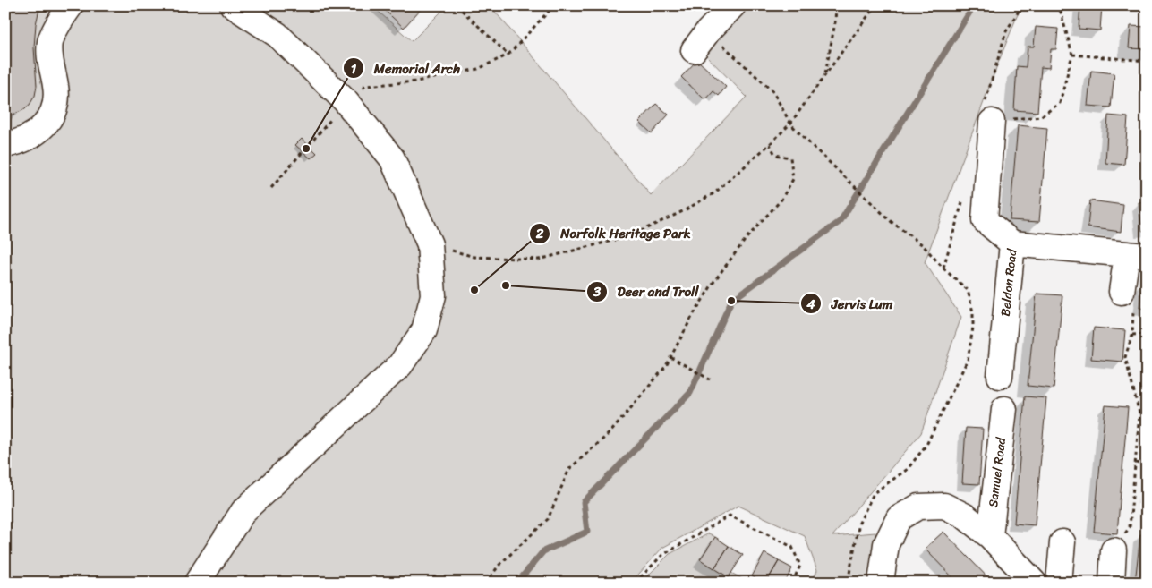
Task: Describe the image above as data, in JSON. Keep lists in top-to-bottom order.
{
  "streets": {
    "street": ["Beldon Road", "Samuel Road"]
  },
  "places": [
    "Memorial Arch",
    "Deer and Troll",
    "Norfolk Heritage Park",
    "Jervis Lum"
  ]
}
